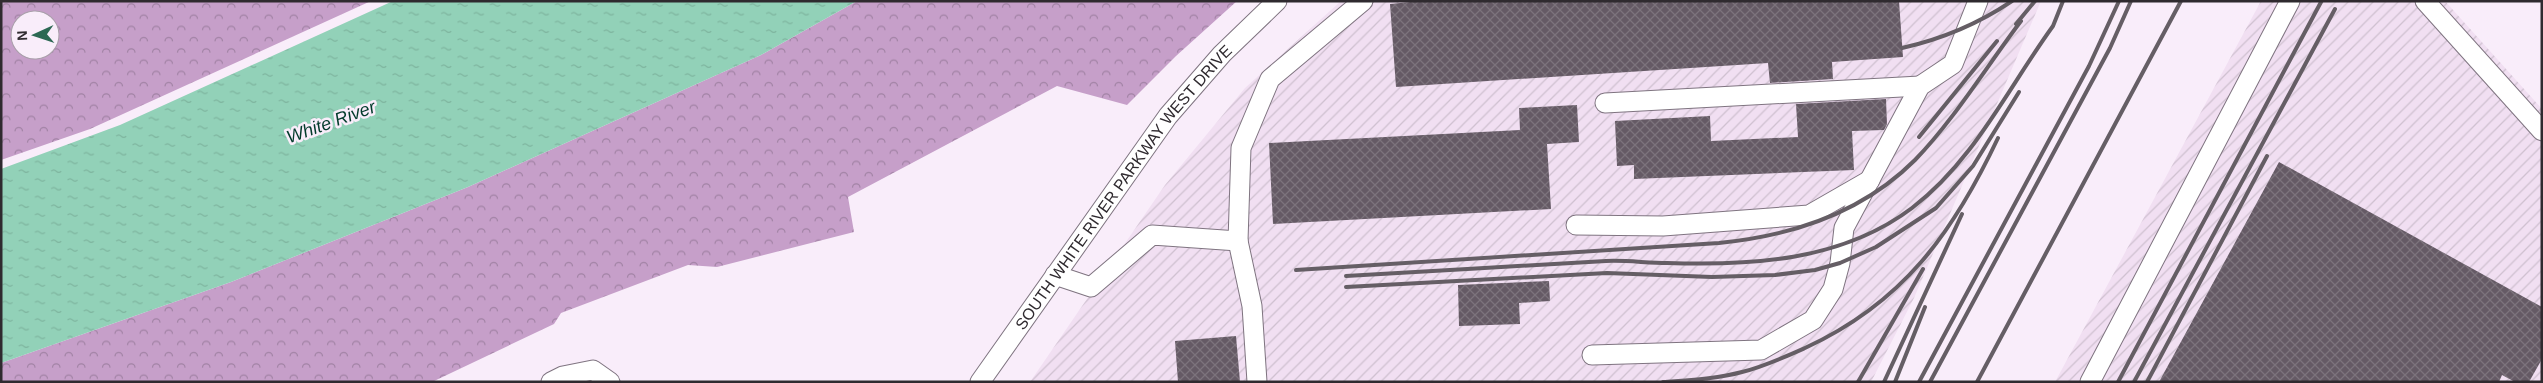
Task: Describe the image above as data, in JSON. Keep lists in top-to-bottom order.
{
  "streets": {
    "street": ["SOUTH WHITE RIVER PARKWAY WEST DRIVE"]
  },
  "water": ["White River"],
  "north": "left"
}
